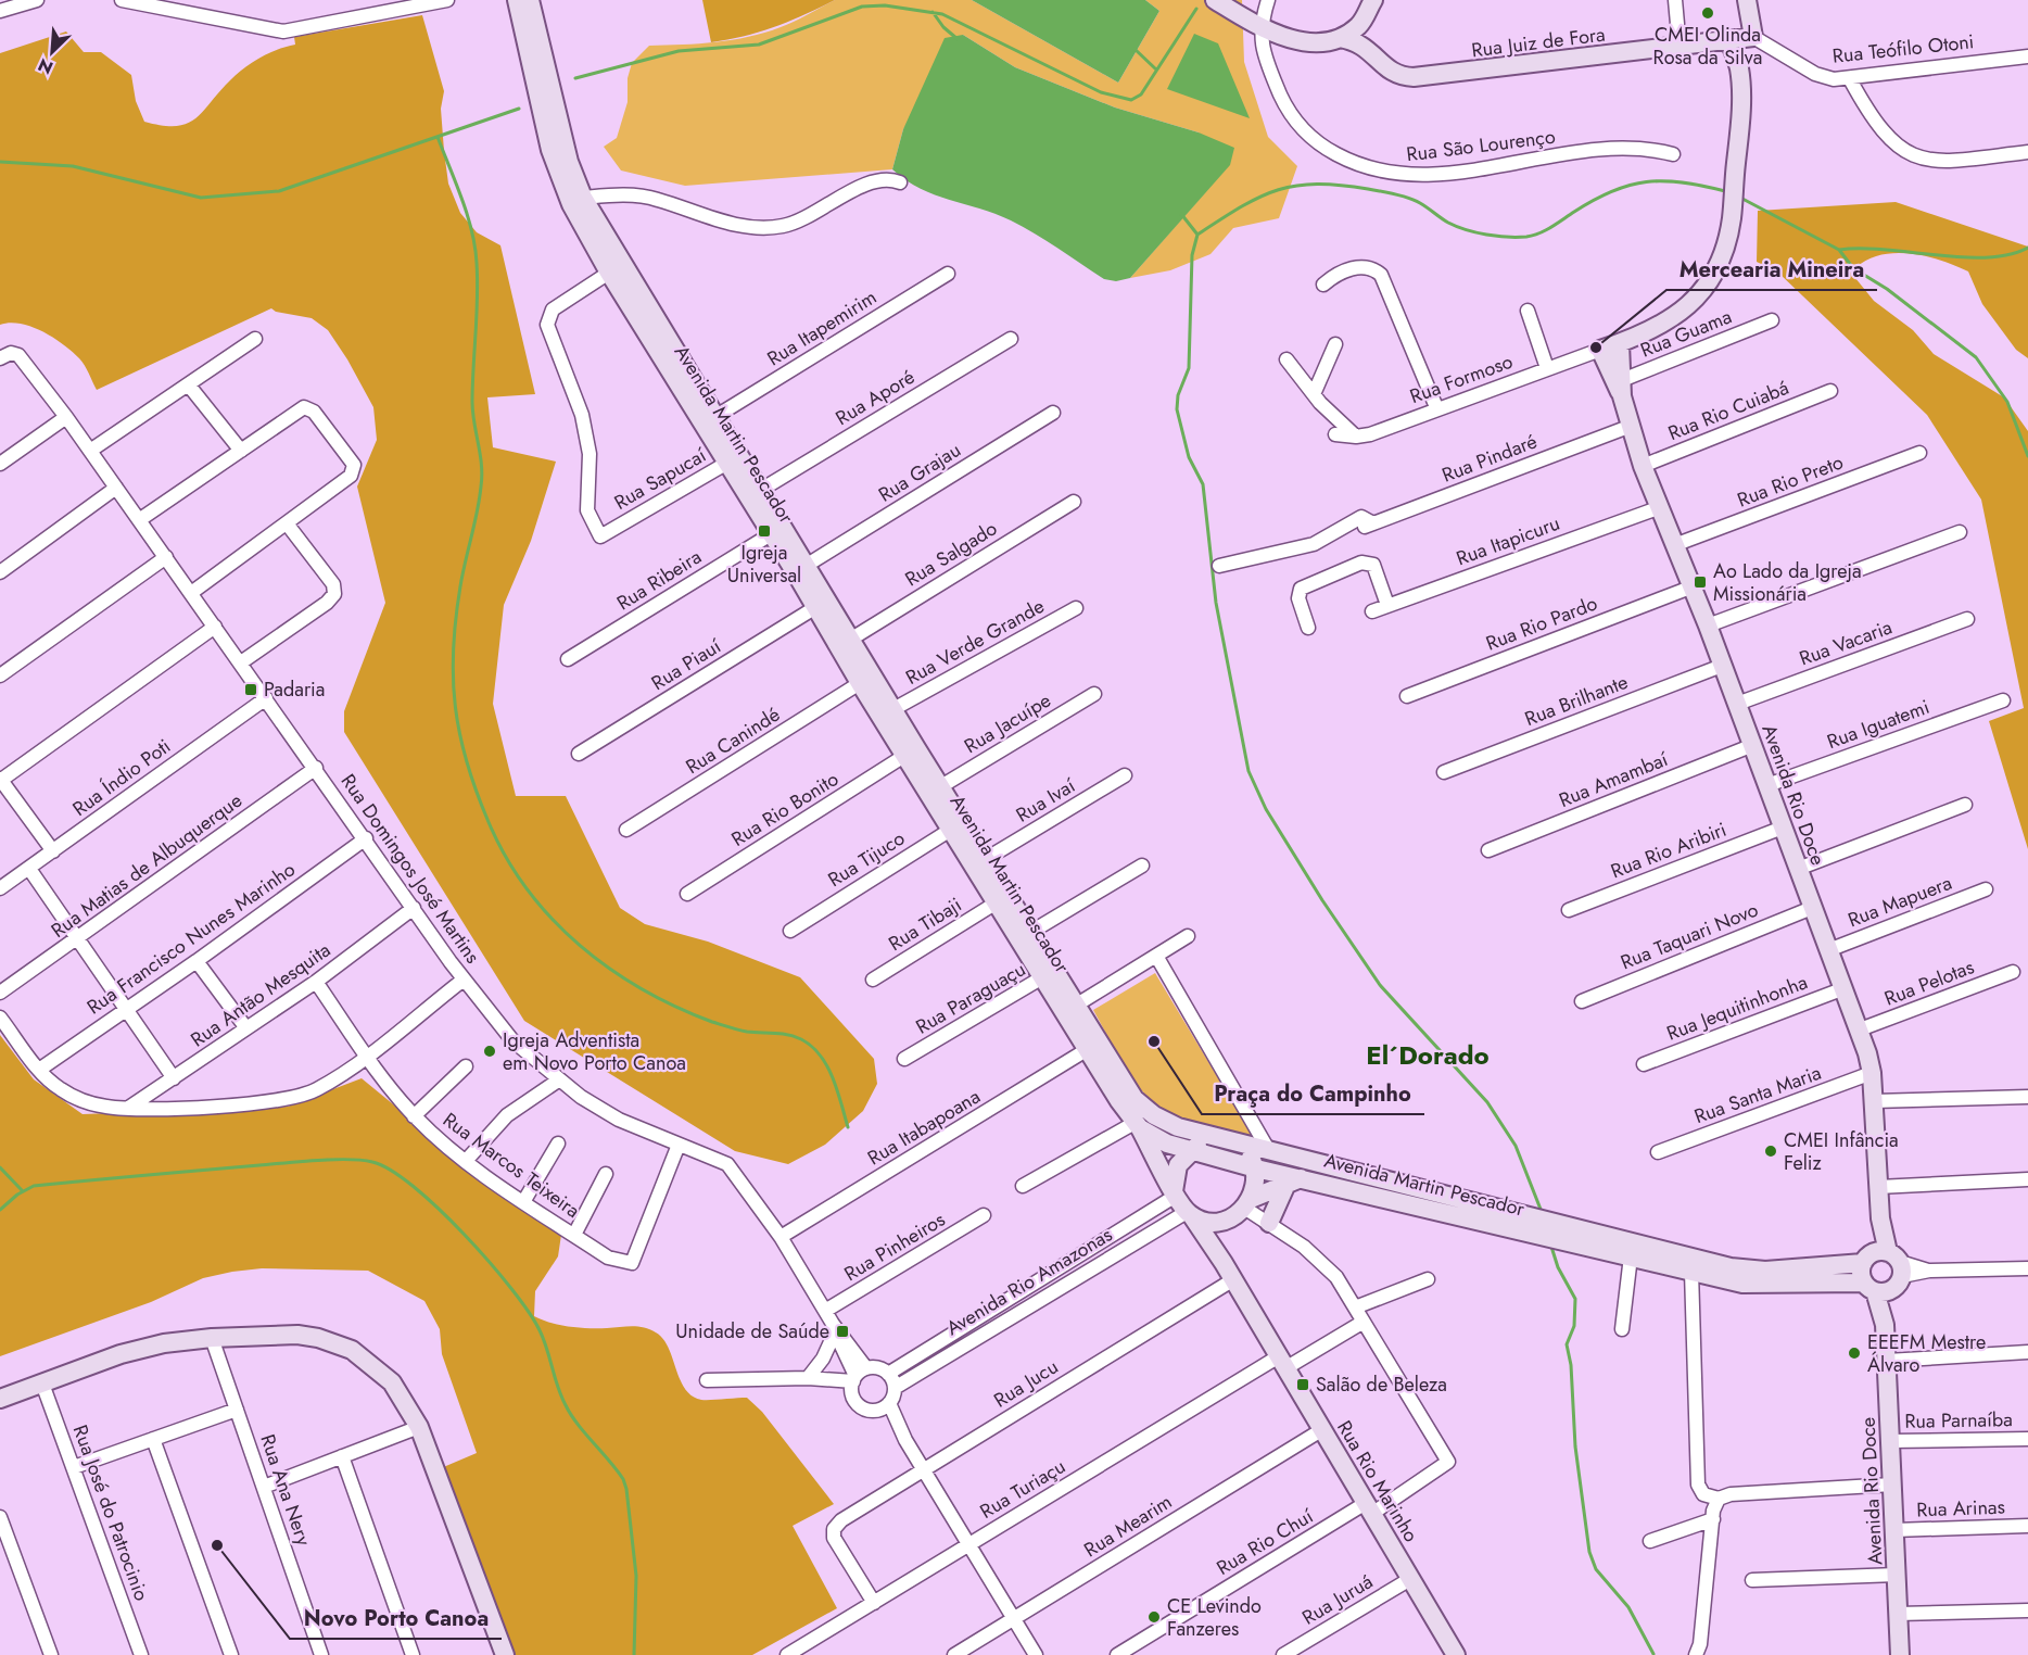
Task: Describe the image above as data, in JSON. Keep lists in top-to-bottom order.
{
  "streets": {
    "street": [
      "Rua Juiz de Fora",
      "Rua Teófilo Otoni",
      "Rua São Lourenço",
      "Rua Itapemirim",
      "Rua Guama",
      "Rua Formoso",
      "Rua Aporé",
      "Rua Rio Cuiabá",
      "Avenida Martin Pescador",
      "Rua Pindaré",
      "Rua Grajau",
      "Rua Sapucaí",
      "Rua Rio Preto",
      "Rua Itapicuru",
      "Rua Salgado",
      "Rua Ribeira",
      "Rua Rio Pardo",
      "Rua Verde Grande",
      "Rua Vacaria",
      "Rua Piauí",
      "Rua Brilhante",
      "Rua Jacuípe",
      "Rua Iguatemi",
      "Rua Canindé",
      "Rua Índio Poti",
      "Rua Amambaí",
      "Avenida Rio Doce",
      "Rua Ivaí",
      "Rua Rio Bonito",
      "Rua Rio Aribiri",
      "Rua Tijuco",
      "Rua Matias de Albuquerque",
      "Rua Domingos José Martins",
      "Rua Mapuera",
      "Rua Tibaji",
      "Rua Taquari Novo",
      "Rua Francisco Nunes Marinho",
      "Rua Pelotas",
      "Rua Antão Mesquita",
      "Rua Paraguaçu",
      "Rua Jequitinhonha",
      "Rua Santa Maria",
      "Rua Itabapoana",
      "Rua Marcos Teixeira",
      "Rua Pinheiros",
      "Avenida Rio Amazonas",
      "Rua Jucu",
      "Rua Parnaíba",
      "Rua Rio Marinho",
      "Rua Turiaçu",
      "Rua Ana Nery",
      "Rua Arinas",
      "Rua José do Patrocinio",
      "Rua Mearim",
      "Rua Rio Chuí",
      "Rua Juruá"
    ]
  },
  "crossings": [
    ["Rua Juiz de Fora", "Rua Teófilo Otoni"],
    ["Rua Itapemirim", "Avenida Martin Pescador"],
    ["Rua Guama", "Avenida Rio Doce"],
    ["Rua Formoso", "Avenida Rio Doce"],
    ["Rua Aporé", "Avenida Martin Pescador"],
    ["Rua Rio Cuiabá", "Avenida Rio Doce"],
    ["Avenida Martin Pescador", "Rua Grajau"],
    ["Avenida Martin Pescador", "Rua Sapucaí"],
    ["Avenida Martin Pescador", "Rua Salgado"],
    ["Avenida Martin Pescador", "Rua Ribeira"],
    ["Avenida Martin Pescador", "Rua Verde Grande"],
    ["Avenida Martin Pescador", "Rua Piauí"],
    ["Avenida Martin Pescador", "Rua Jacuípe"],
    ["Avenida Martin Pescador", "Rua Canindé"],
    ["Avenida Martin Pescador", "Avenida Rio Doce"],
    ["Avenida Martin Pescador", "Rua Ivaí"],
    ["Avenida Martin Pescador", "Rua Rio Bonito"],
    ["Avenida Martin Pescador", "Rua Tijuco"],
    ["Avenida Martin Pescador", "Rua Tibaji"],
    ["Avenida Martin Pescador", "Rua Paraguaçu"],
    ["Avenida Martin Pescador", "Rua Itabapoana"],
    ["Avenida Martin Pescador", "Avenida Rio Amazonas"],
    ["Avenida Martin Pescador", "Rua Rio Marinho"],
    ["Rua Pindaré", "Avenida Rio Doce"],
    ["Rua Rio Preto", "Avenida Rio Doce"],
    ["Rua Itapicuru", "Avenida Rio Doce"],
    ["Rua Rio Pardo", "Avenida Rio Doce"],
    ["Rua Vacaria", "Avenida Rio Doce"],
    ["Rua Brilhante", "Avenida Rio Doce"],
    ["Rua Iguatemi", "Avenida Rio Doce"],
    ["Rua Índio Poti", "Rua Domingos José Martins"],
    ["Rua Amambaí", "Avenida Rio Doce"],
    ["Avenida Rio Doce", "Rua Rio Aribiri"],
    ["Avenida Rio Doce", "Rua Mapuera"],
    ["Avenida Rio Doce", "Rua Taquari Novo"],
    ["Avenida Rio Doce", "Rua Pelotas"],
    ["Avenida Rio Doce", "Rua Jequitinhonha"],
    ["Avenida Rio Doce", "Rua Santa Maria"],
    ["Avenida Rio Doce", "Rua Parnaíba"],
    ["Avenida Rio Doce", "Rua Arinas"],
    ["Rua Matias de Albuquerque", "Rua Domingos José Martins"],
    ["Rua Domingos José Martins", "Rua Francisco Nunes Marinho"],
    ["Rua Domingos José Martins", "Rua Antão Mesquita"],
    ["Rua Domingos José Martins", "Rua Itabapoana"],
    ["Rua Domingos José Martins", "Rua Marcos Teixeira"],
    ["Rua Domingos José Martins", "Rua Pinheiros"],
    ["Rua Domingos José Martins", "Avenida Rio Amazonas"],
    ["Rua Antão Mesquita", "Rua Marcos Teixeira"],
    ["Avenida Rio Amazonas", "Rua Rio Marinho"],
    ["Rua Jucu", "Rua Rio Marinho"],
    ["Rua Jucu", "Rua Turiaçu"],
    ["Rua Rio Marinho", "Rua Turiaçu"],
    ["Rua Rio Marinho", "Rua Mearim"],
    ["Rua Rio Marinho", "Rua Rio Chuí"],
    ["Rua Rio Marinho", "Rua Juruá"],
    ["Rua Turiaçu", "Rua Rio Chuí"]
  ],
  "districts": ["El´Dorado"],
  "places": {
    "other": [
      "CMEI Olinda Rosa da Silva",
      "Mercearia Mineira",
      "Praça do Campinho",
      "Igreja Adventista em Novo Porto Canoa",
      "CMEI Infância Feliz",
      "EEEFM Mestre Álvaro",
      "Novo Porto Canoa",
      "CE Levindo Fanzeres"
    ],
    "transit": [
      "Igreja Universal",
      "Ao Lado da Igreja Missionária",
      "Padaria",
      "Unidade de Saúde",
      "Salão de Beleza"
    ]
  },
  "north": "bottom left"
}
